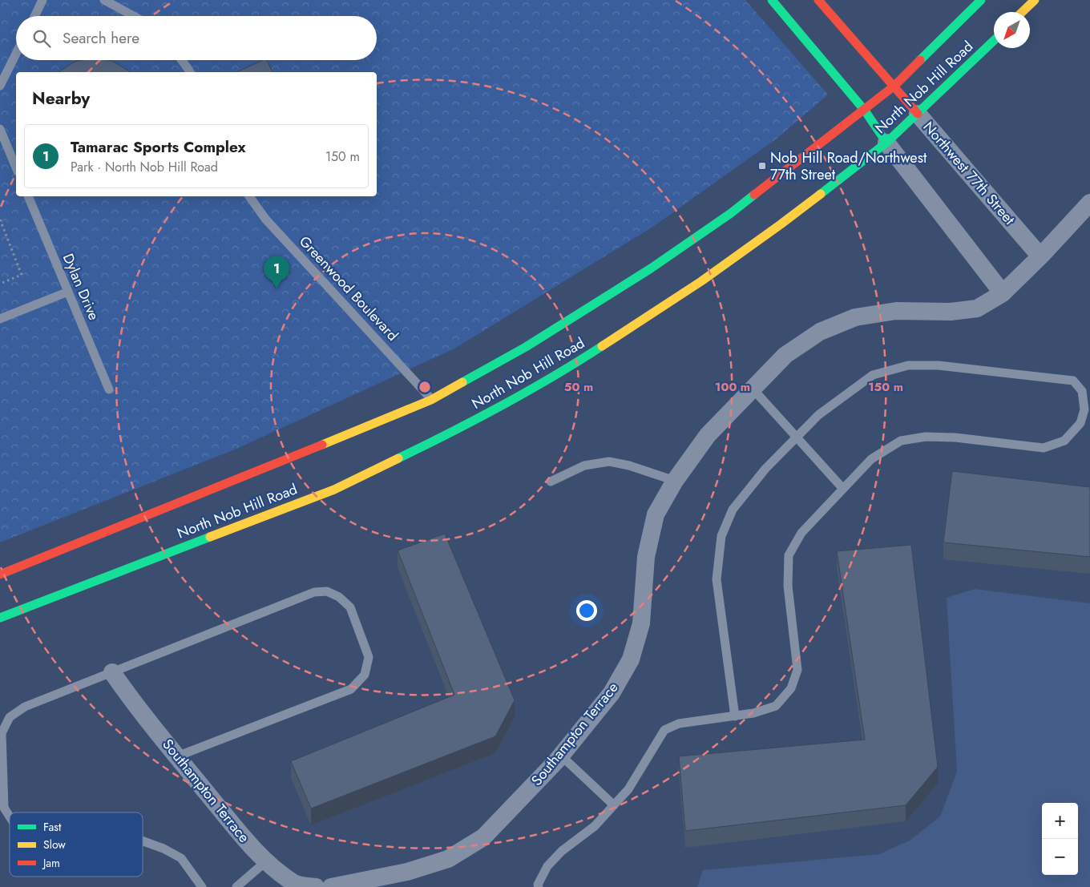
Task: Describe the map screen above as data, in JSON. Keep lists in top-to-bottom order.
{
  "streets": {
    "main road": ["North Nob Hill Road", "Northwest 77th Street"],
    "street": ["Southampton Terrace"],
    "lane": ["Dylan Drive", "Greenwood Boulevard"]
  },
  "crossings": [
    ["North Nob Hill Road", "Northwest 77th Street"],
    ["North Nob Hill Road", "Greenwood Boulevard"],
    ["Northwest 77th Street", "Southampton Terrace"]
  ],
  "places": {
    "transit": ["Nob Hill Road/Northwest 77th Street"]
  },
  "legend": ["Fast", "Slow", "Jam"],
  "north": "bottom left",
  "page": {
    "search": "Search here",
    "heading": "Nearby",
    "list": [
      {
        "mark": "1",
        "name": "Tamarac Sports Complex",
        "note": "Park · North Nob Hill Road",
        "value": "150 m"
      }
    ],
    "pins": "1",
    "map_buttons": ["+", "−"]
  },
  "rings": ["50 m", "100 m", "150 m"]
}
